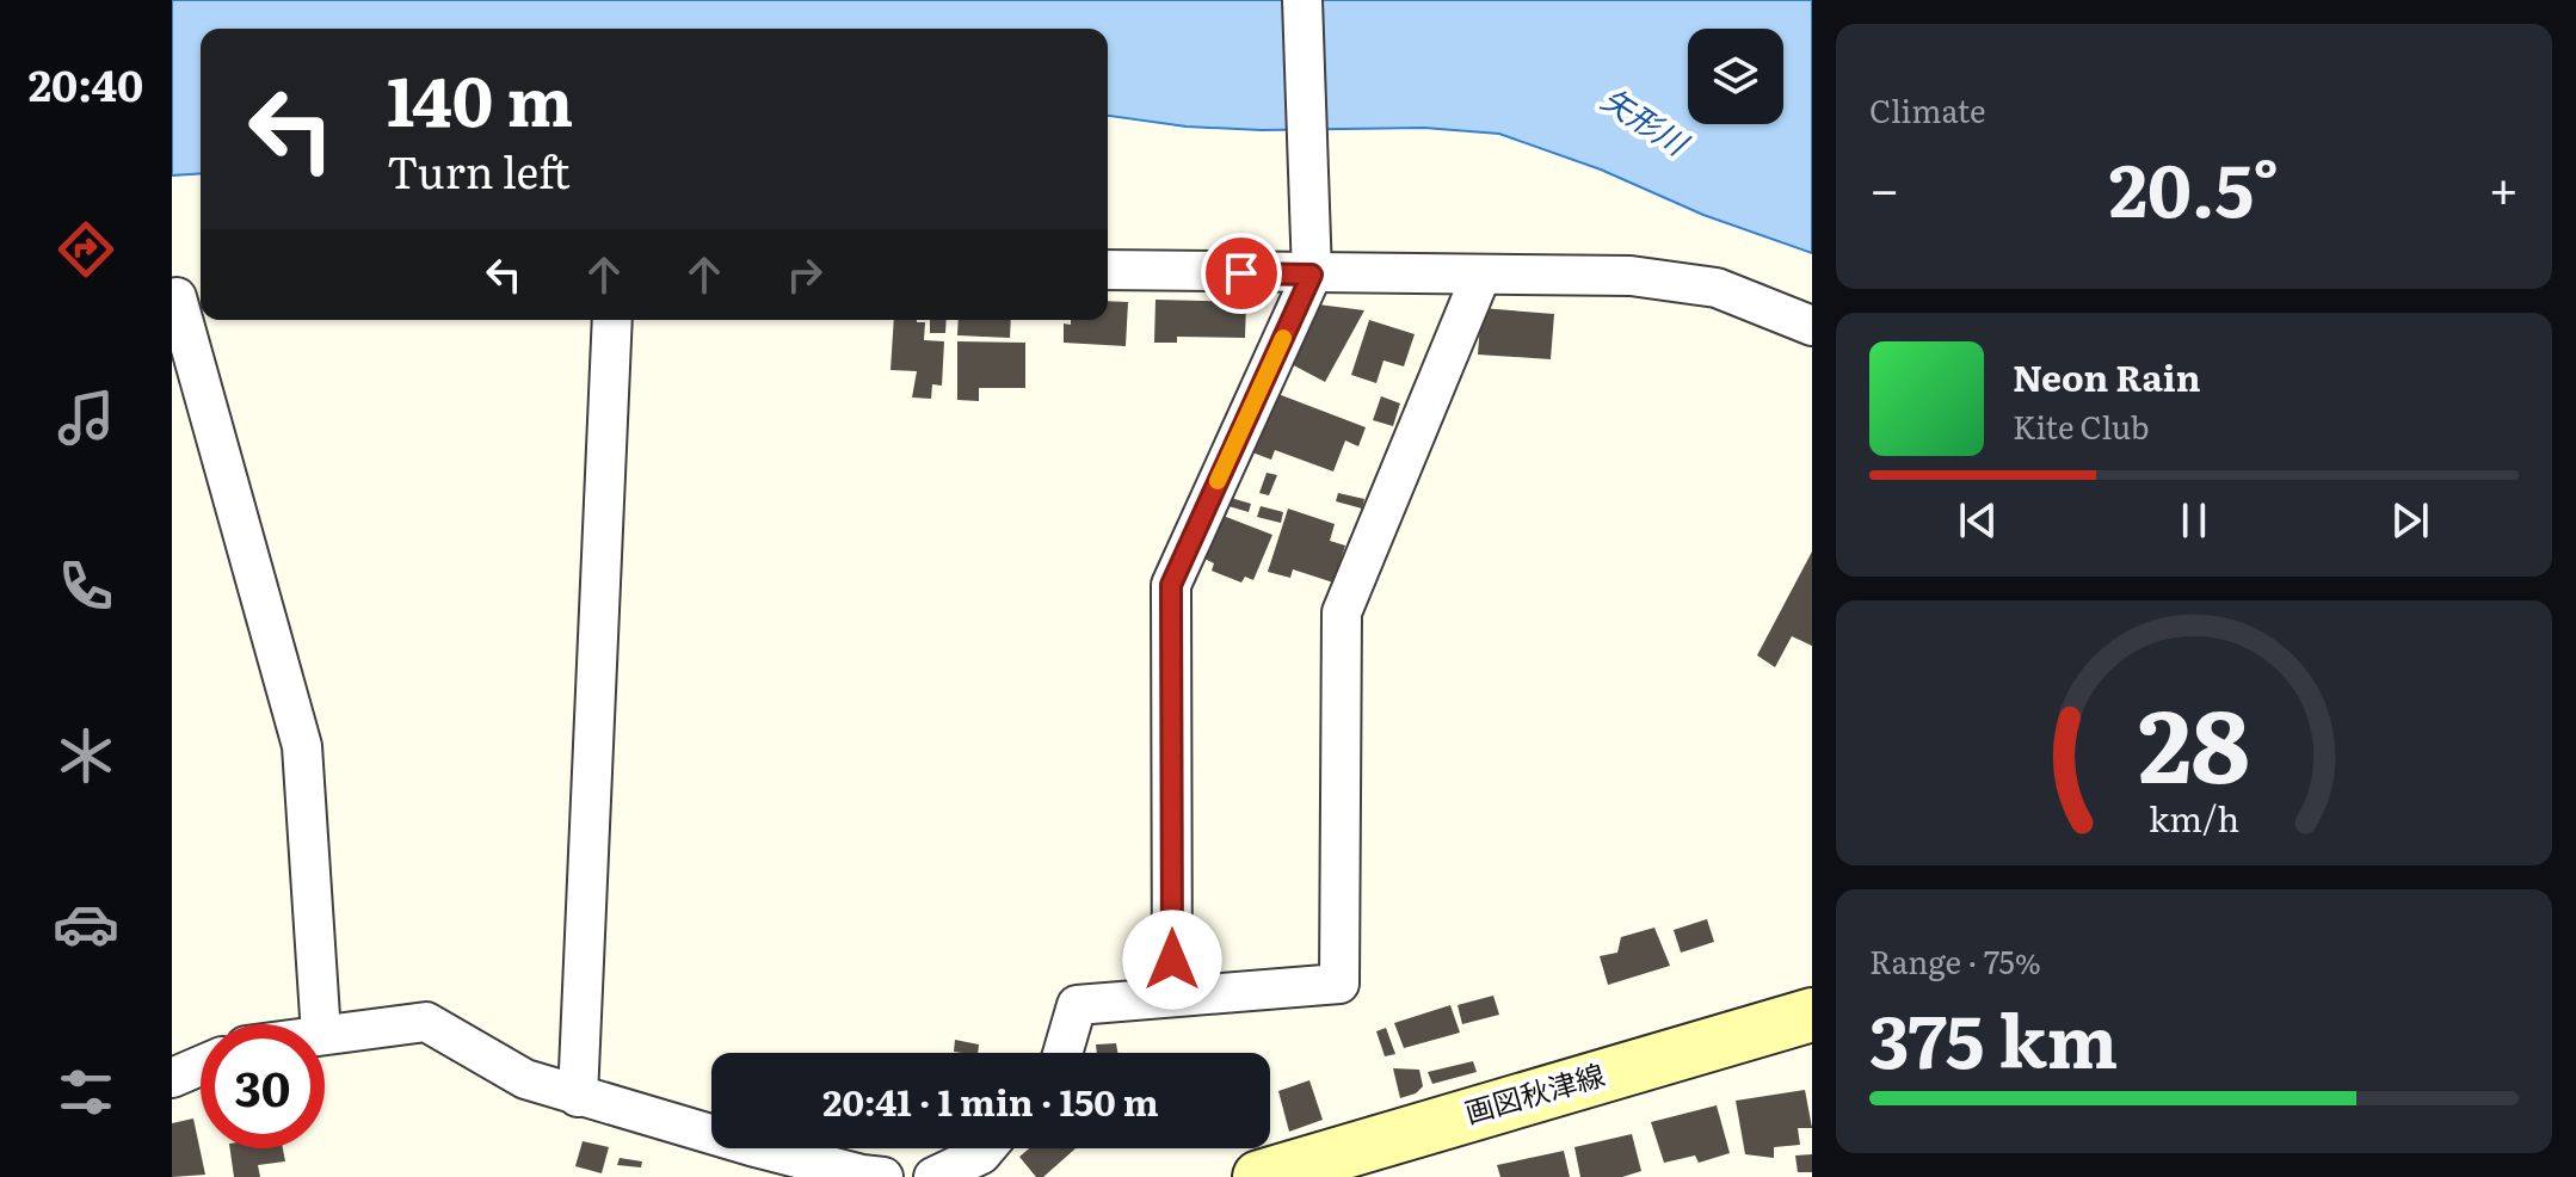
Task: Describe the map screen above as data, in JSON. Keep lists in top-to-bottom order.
{
  "streets": {
    "main road": ["画図秋津線"]
  },
  "water": ["矢形川"],
  "page": {
    "tabs": "20:40",
    "tile": [
      "Climate",
      ["Range · 75%", "375 km"]
    ],
    "turn": ["140 m", "Turn left"],
    "heat": ["−", "20.5°", "+"],
    "song": ["Neon Rain", "Kite Club"],
    "limit": "30",
    "trip": "20:41 · 1 min · 150 m",
    "gauge": ["28", "km/h"]
  }
}
